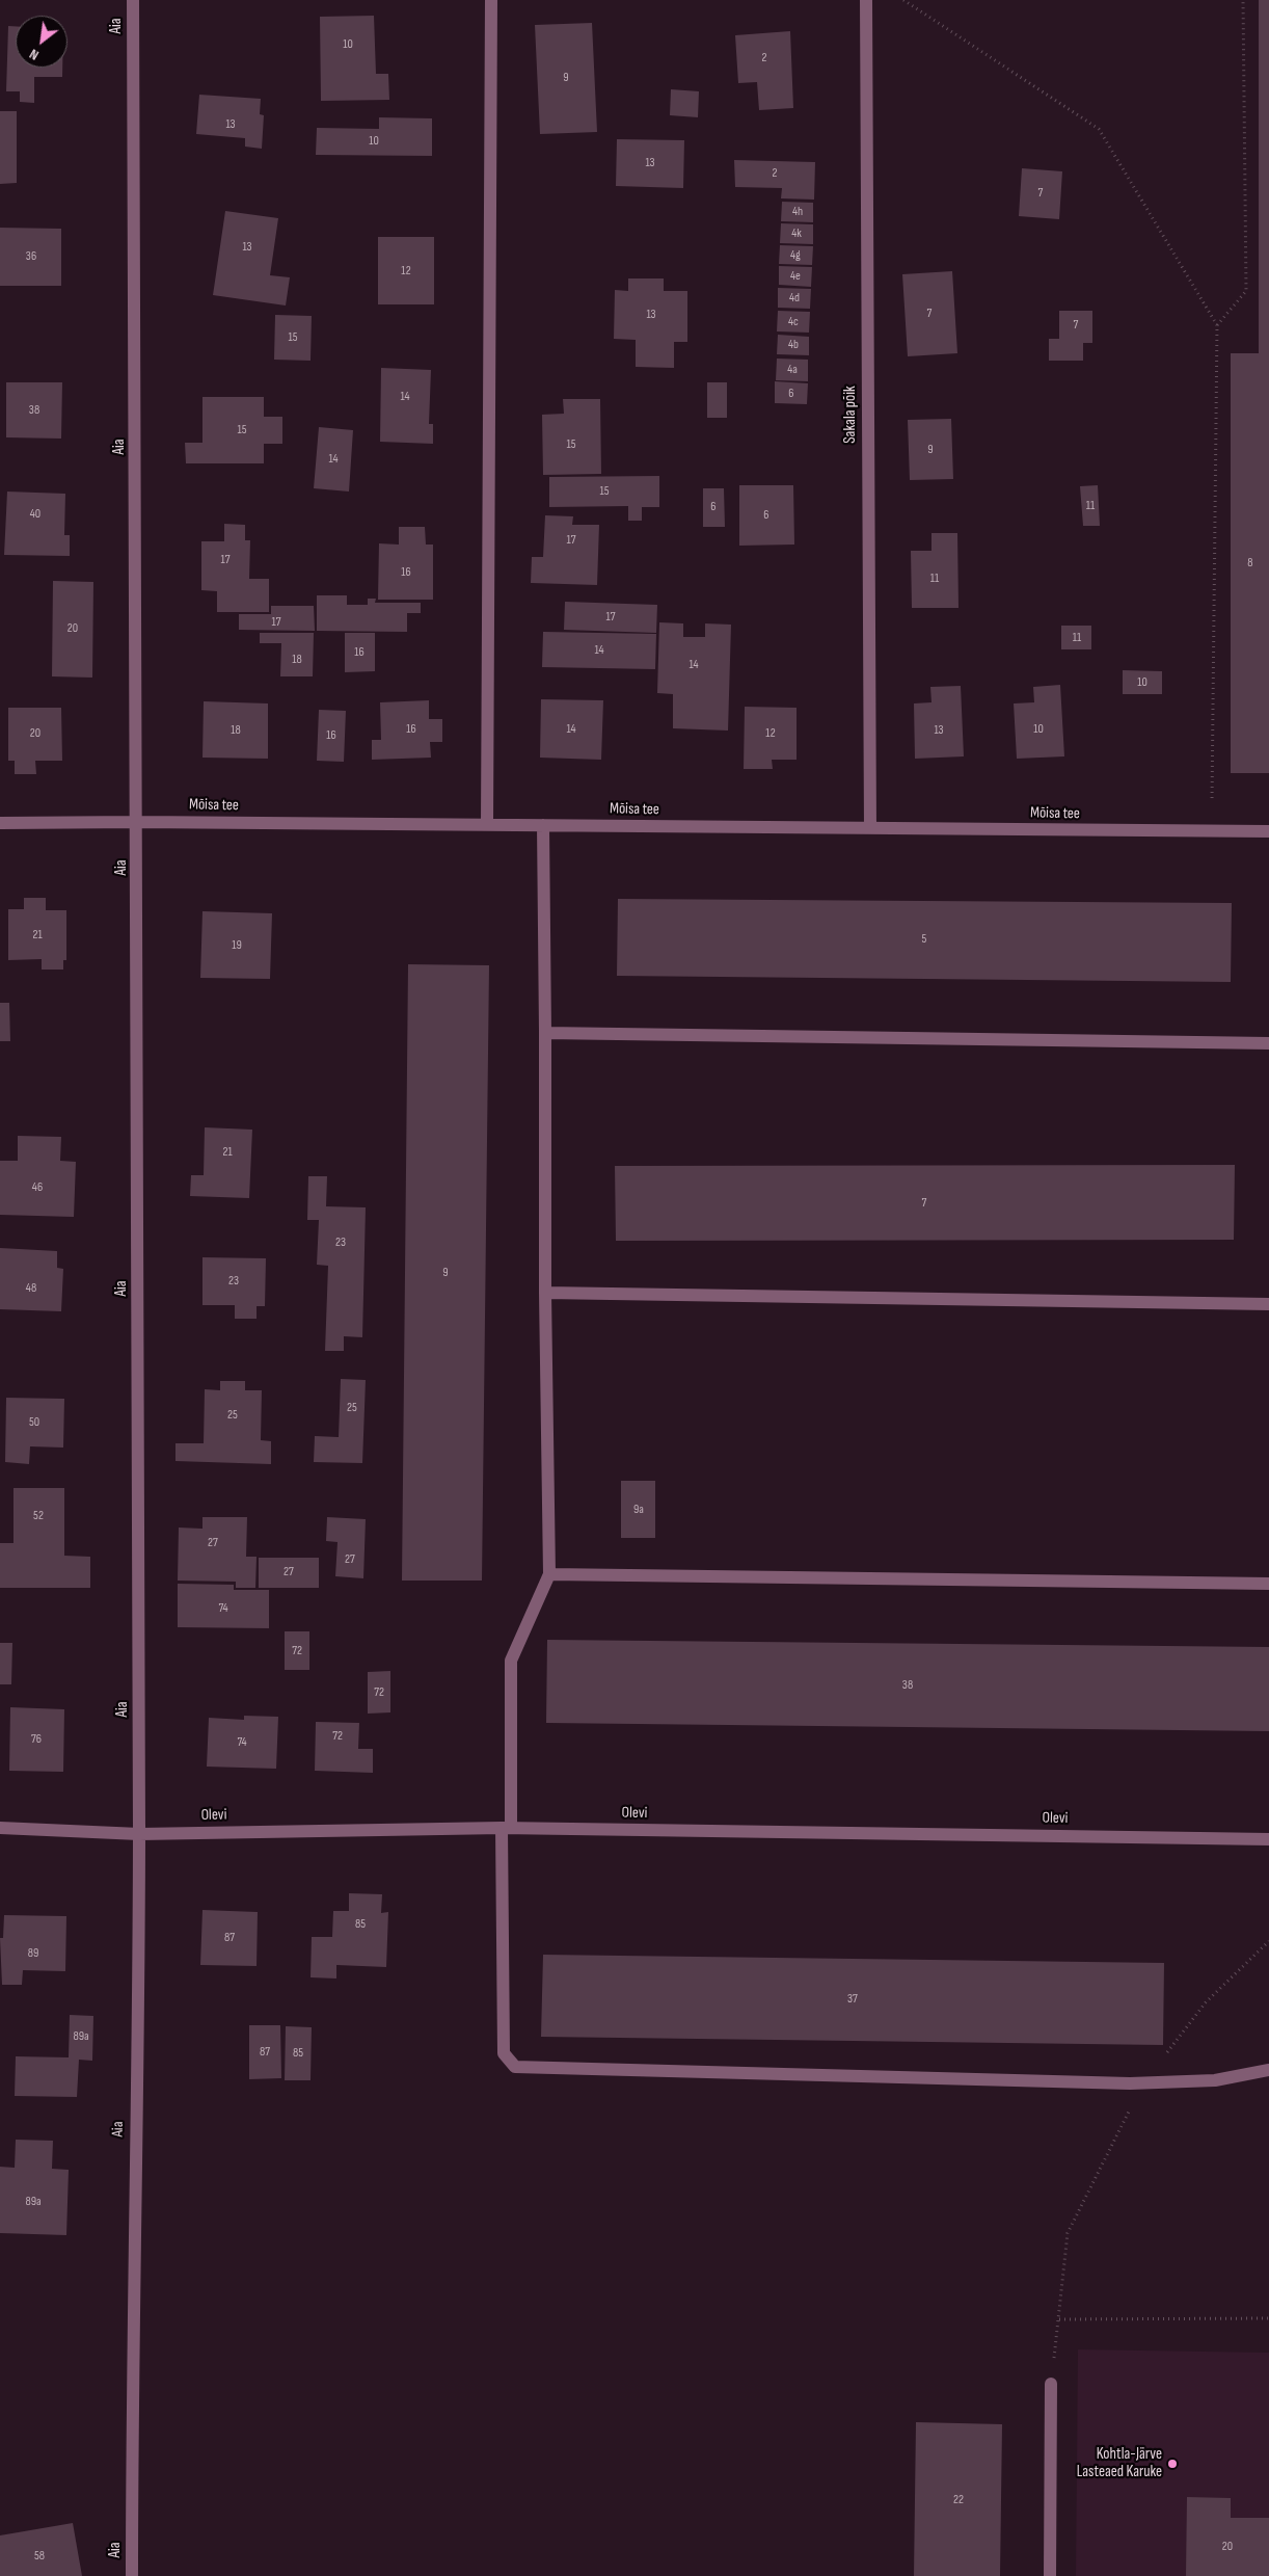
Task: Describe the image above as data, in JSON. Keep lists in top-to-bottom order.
{
  "streets": {
    "street": [
      "Aia",
      "Sakala põik",
      "Mõisa tee",
      "Olevi"
    ]
  },
  "crossings": [
    ["Aia", "Mõisa tee"],
    ["Aia", "Olevi"],
    ["Sakala põik", "Mõisa tee"]
  ],
  "places": ["Kohtla-Järve Lasteaed Karuke"],
  "house_numbers": [
    "10",
    "2",
    "9",
    "13",
    "10",
    "13",
    "2",
    "7",
    "4h",
    "4k",
    "13",
    "4g",
    "36",
    "12",
    "4e",
    "4d",
    "7",
    "13",
    "4c",
    "7",
    "15",
    "4b",
    "4a",
    "6",
    "14",
    "38",
    "15",
    "15",
    "9",
    "14",
    "15",
    "11",
    "6",
    "40",
    "6",
    "17",
    "17",
    "8",
    "16",
    "11",
    "17",
    "17",
    "20",
    "11",
    "14",
    "16",
    "18",
    "14",
    "10",
    "16",
    "14",
    "10",
    "18",
    "13",
    "20",
    "12",
    "16",
    "21",
    "5",
    "19",
    "21",
    "46",
    "7",
    "23",
    "9",
    "23",
    "48",
    "25",
    "25",
    "50",
    "9a",
    "52",
    "27",
    "27",
    "27",
    "74",
    "72",
    "38",
    "72",
    "72",
    "76",
    "74",
    "85",
    "87",
    "89",
    "37",
    "89a",
    "87",
    "85",
    "89a",
    "22",
    "20",
    "58"
  ],
  "north": "bottom left"
}
